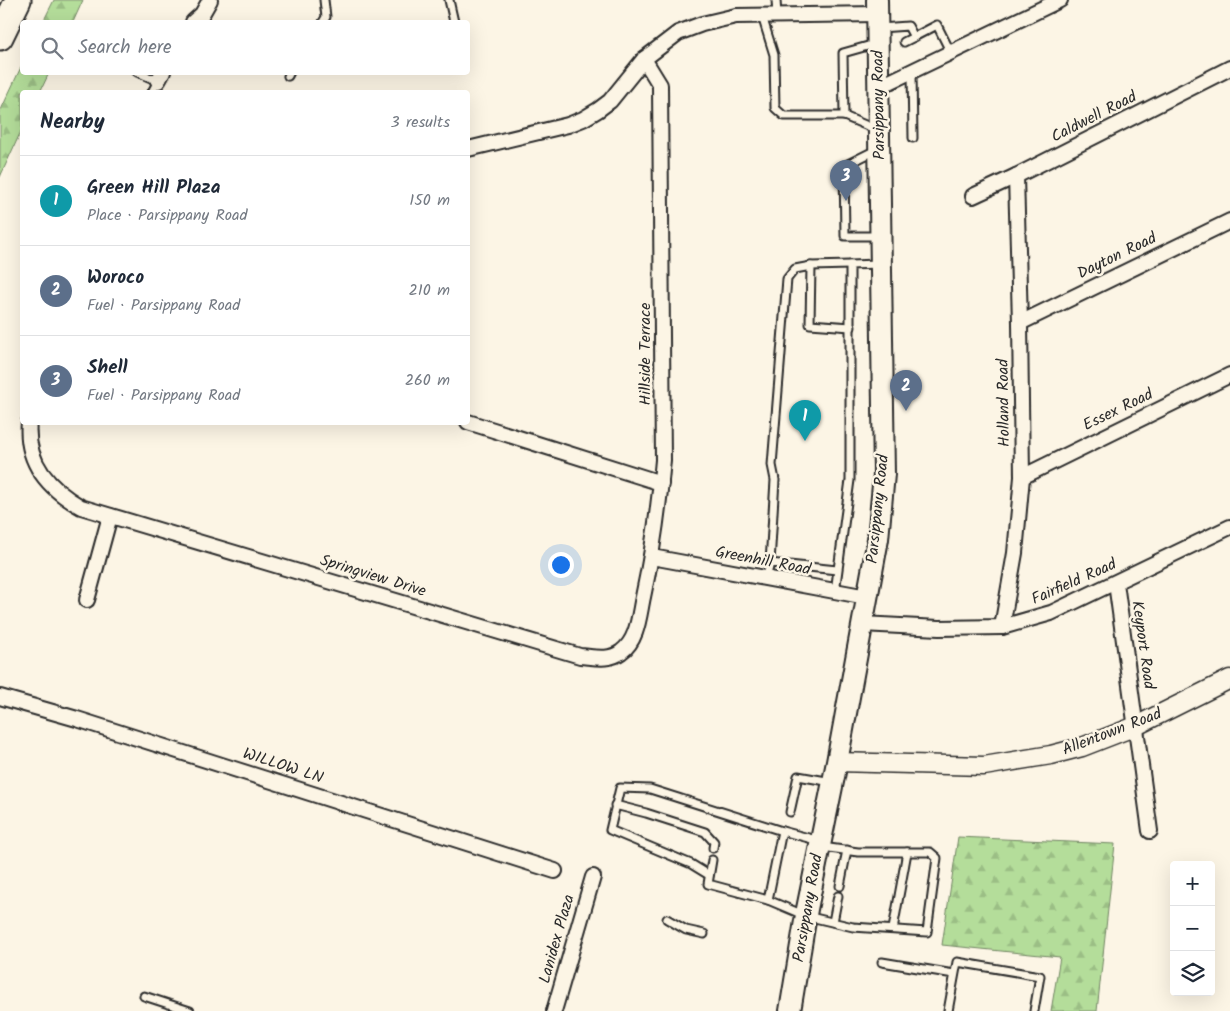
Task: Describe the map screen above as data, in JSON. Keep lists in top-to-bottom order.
{
  "streets": {
    "main road": ["Parsippany Road"],
    "street": [
      "Caldwell Road",
      "Dayton Road",
      "Hillside Terrace",
      "Holland Road",
      "Essex Road",
      "Greenhill Road",
      "Springview Drive",
      "Fairfield Road",
      "Keyport Road",
      "Allentown Road",
      "WILLOW LN",
      "Lanidex Plaza"
    ]
  },
  "crossings": [
    ["Parsippany Road", "Greenhill Road"],
    ["Parsippany Road", "Fairfield Road"],
    ["Parsippany Road", "Allentown Road"],
    ["Caldwell Road", "Holland Road"],
    ["Dayton Road", "Holland Road"],
    ["Hillside Terrace", "Greenhill Road"],
    ["Hillside Terrace", "Springview Drive"],
    ["Holland Road", "Essex Road"],
    ["Holland Road", "Fairfield Road"],
    ["Fairfield Road", "Keyport Road"],
    ["Keyport Road", "Allentown Road"]
  ],
  "page": {
    "search": "Search here",
    "heading": ["Nearby", "3 results"],
    "list": [
      {
        "mark": "1",
        "name": "Green Hill Plaza",
        "note": "Place · Parsippany Road",
        "value": "150 m"
      },
      {
        "mark": "2",
        "name": "Woroco",
        "note": "Fuel · Parsippany Road",
        "value": "210 m"
      },
      {
        "mark": "3",
        "name": "Shell",
        "note": "Fuel · Parsippany Road",
        "value": "260 m"
      }
    ],
    "pins": ["3", "2", "1"],
    "map_buttons": ["+", "−"]
  }
}
